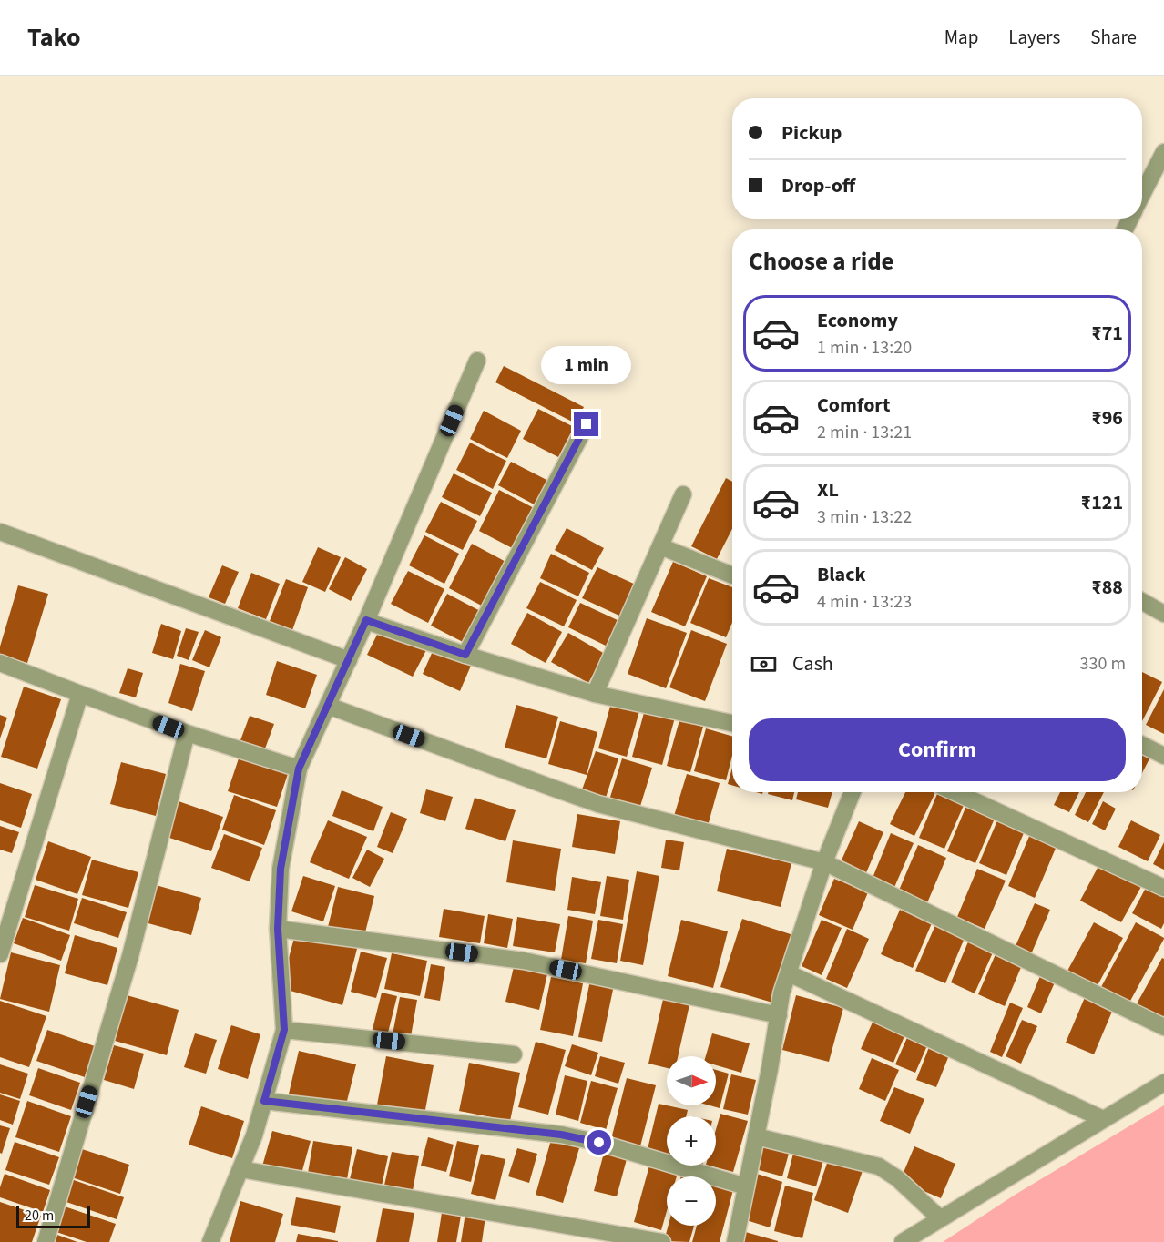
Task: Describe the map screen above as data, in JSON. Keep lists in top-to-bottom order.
{
  "scale_bar": "20 m",
  "north": "right",
  "page": {
    "header": "Tako",
    "nav": ["Map", "Layers", "Share"],
    "banner": ["Pickup", "Drop-off"],
    "heading": "Choose a ride",
    "list": [
      {
        "name": "Economy",
        "note": "1 min · 13:20",
        "value": "₹71"
      },
      {
        "name": "Comfort",
        "note": "2 min · 13:21",
        "value": "₹96"
      },
      {
        "name": "XL",
        "note": "3 min · 13:22",
        "value": "₹121"
      },
      {
        "name": "Black",
        "note": "4 min · 13:23",
        "value": "₹88"
      }
    ],
    "bubble": "1 min",
    "pay": ["Cash", "330 m"],
    "buttons": "Confirm",
    "map_buttons": ["+", "−"],
    "scale": "20 m"
  }
}
